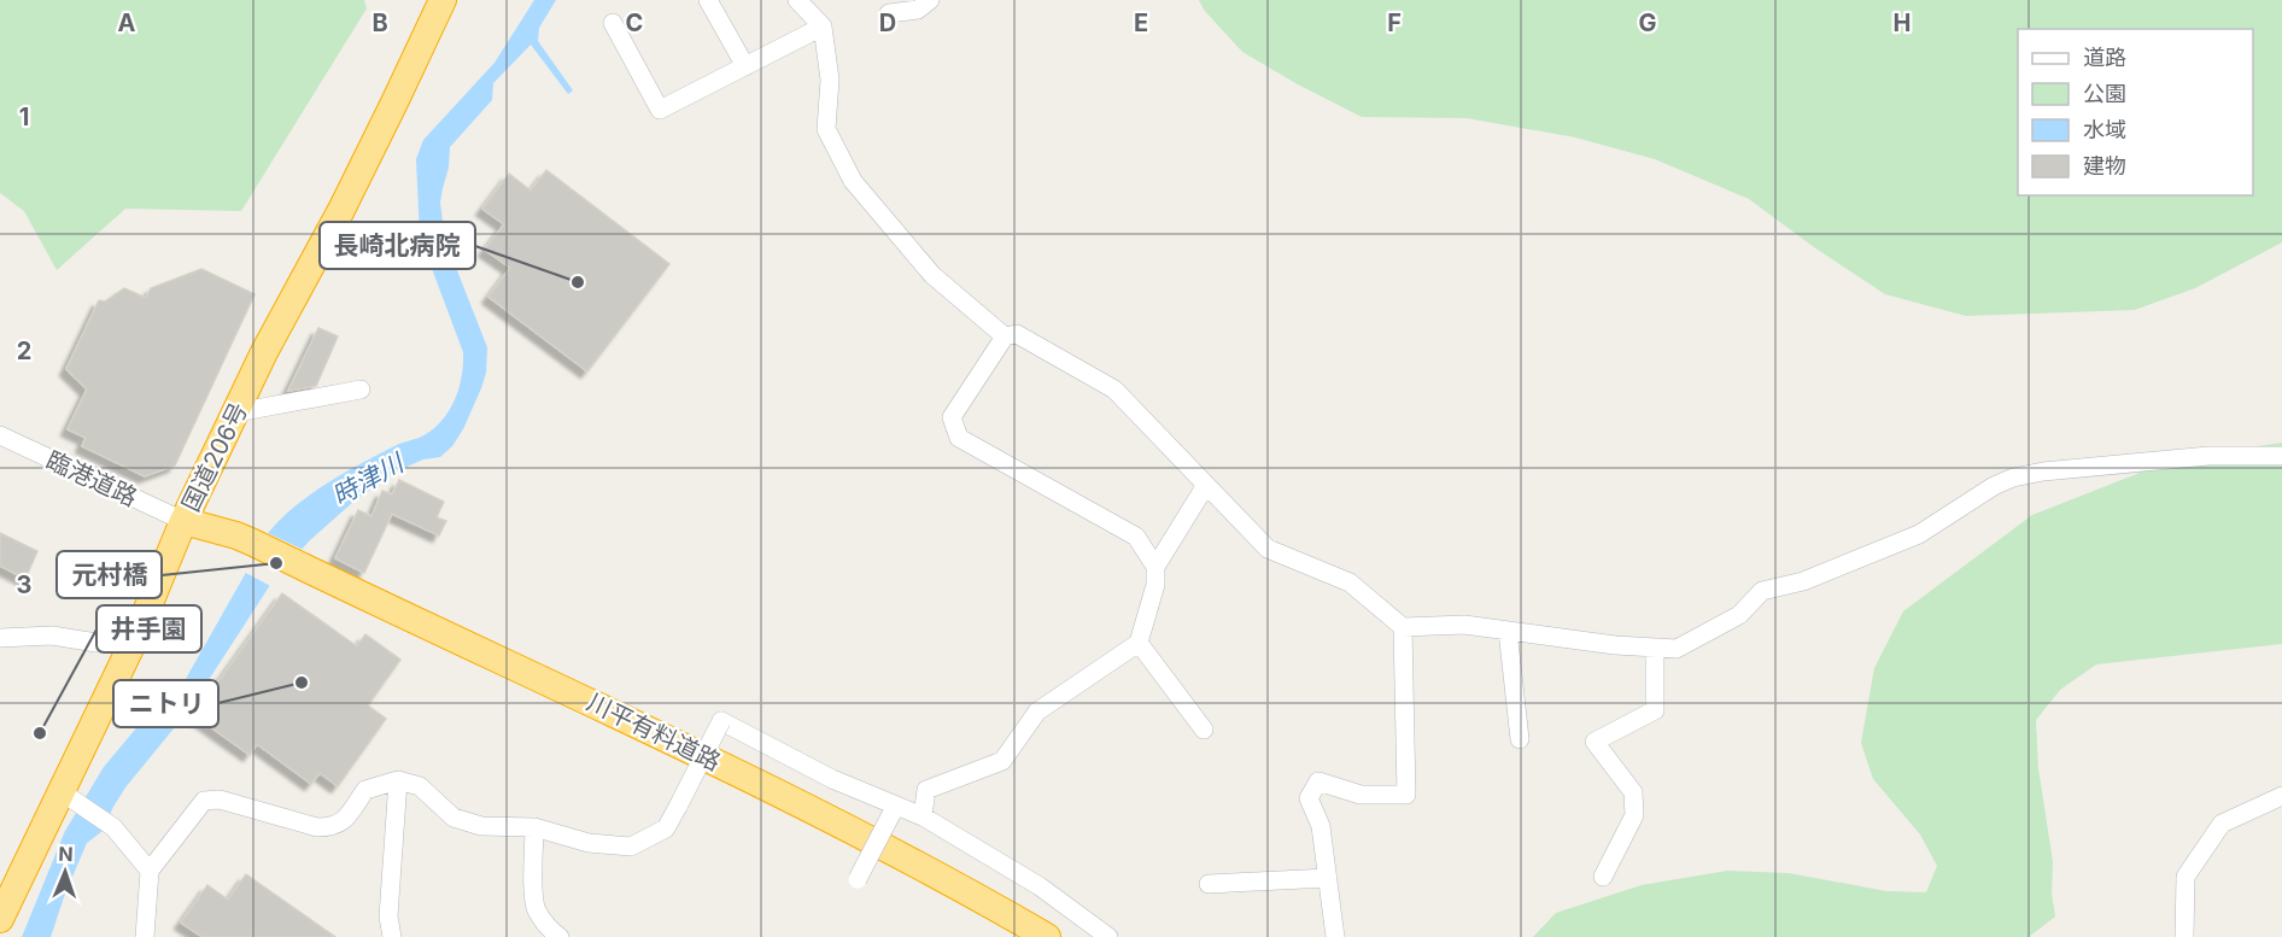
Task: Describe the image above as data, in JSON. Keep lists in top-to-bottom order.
{
  "streets": {
    "highway": ["国道206号", "川平有料道路"],
    "street": ["臨港道路"]
  },
  "crossings": [
    ["国道206号", "臨港道路"],
    ["国道206号", "川平有料道路"],
    ["臨港道路", "川平有料道路"]
  ],
  "water": ["時津川"],
  "places": [
    "長崎北病院",
    "元村橋",
    "ニトリ",
    "井手園"
  ],
  "legend": [
    "道路",
    "公園",
    "水域",
    "建物"
  ],
  "north": "top",
  "grid": {
    "columns": [
      "A",
      "B",
      "C",
      "D",
      "E",
      "F",
      "G",
      "H"
    ],
    "rows": ["1", "2", "3"]
  }
}
